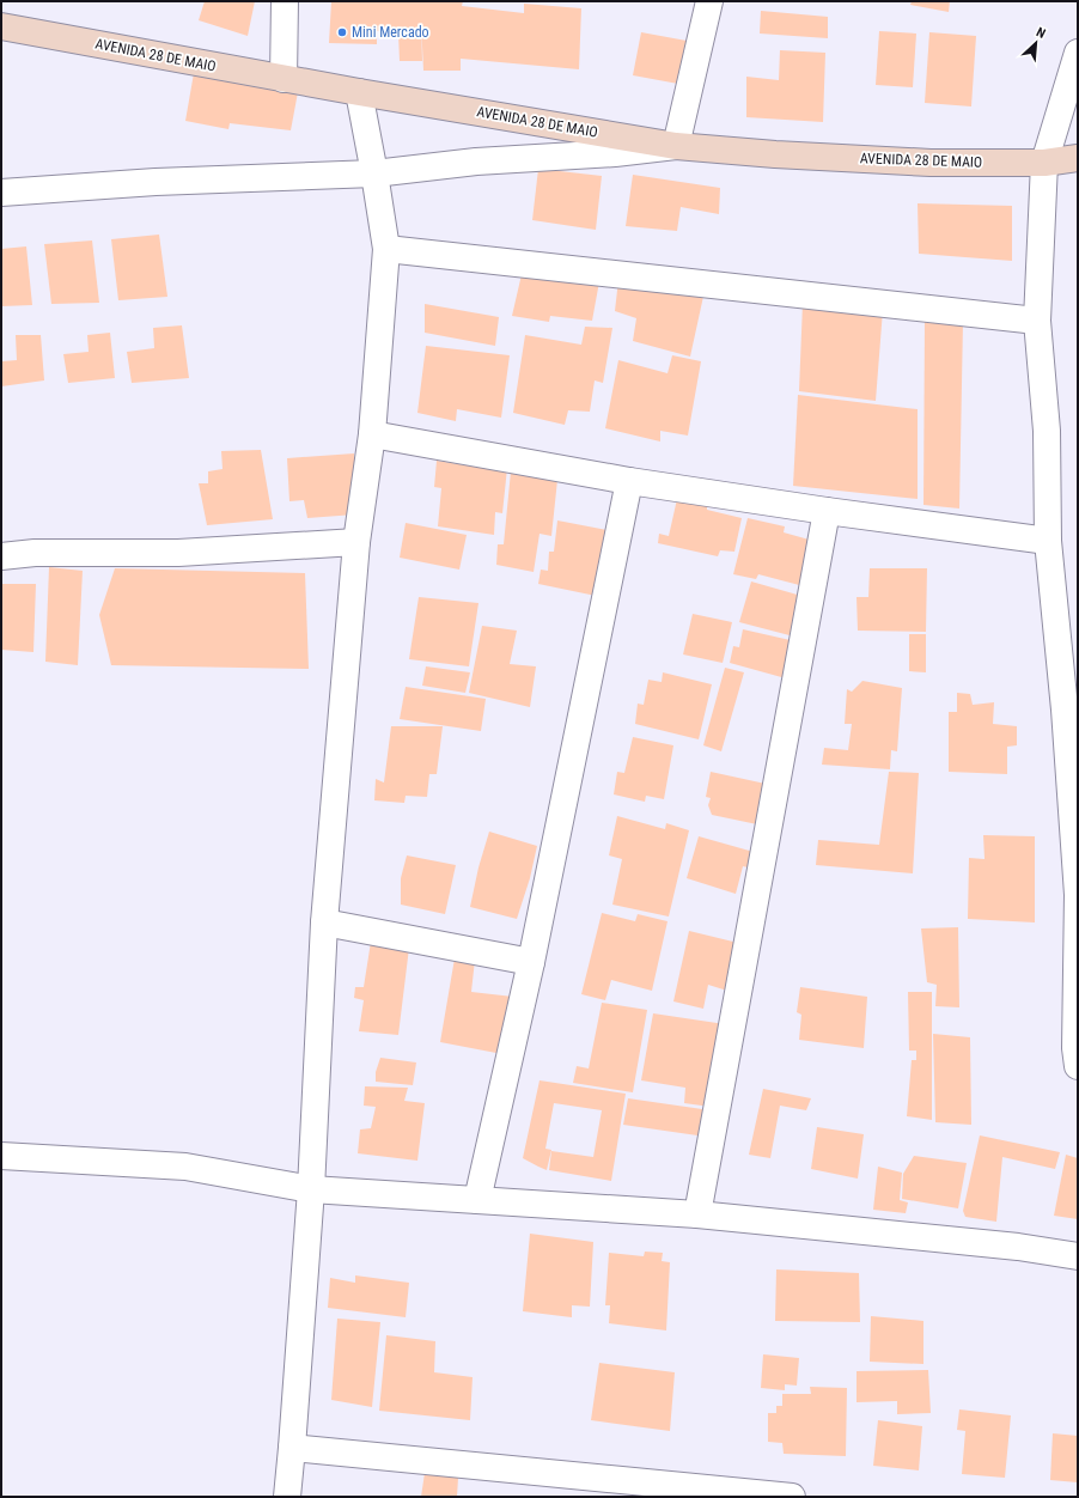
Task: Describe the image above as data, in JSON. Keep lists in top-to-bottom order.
{
  "streets": {
    "street": ["AVENIDA 28 DE MAIO"]
  },
  "places": ["Mini Mercado"],
  "north": "top right"
}
